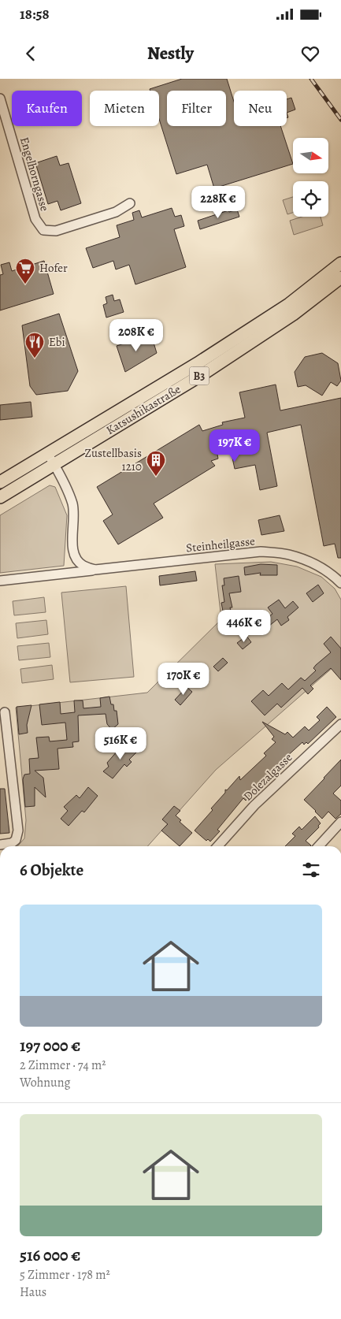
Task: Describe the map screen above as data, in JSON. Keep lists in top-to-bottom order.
{
  "streets": {
    "main road": ["B3", "Katsushikastraße"],
    "street": ["Engelhorngasse", "Steinheilgasse", "Dolezalgasse"]
  },
  "places": {
    "supermarket": ["Hofer"],
    "restaurant": ["Ebi"],
    "building": ["Zustellbasis 1210"]
  },
  "north": "right",
  "page": {
    "status": "18:58",
    "header": "Nestly",
    "chip": [
      "Kaufen",
      "Mieten",
      "Filter",
      "Neu"
    ],
    "price": [
      "228K €",
      "208K €",
      "197K €",
      "446K €",
      "170K €",
      "516K €"
    ],
    "heading": "6 Objekte",
    "list": [
      {
        "name": "197 000 €",
        "note": "2 Zimmer · 74 m² · Wohnung"
      },
      {
        "name": "516 000 €",
        "note": "5 Zimmer · 178 m² · Haus"
      }
    ]
  }
}
